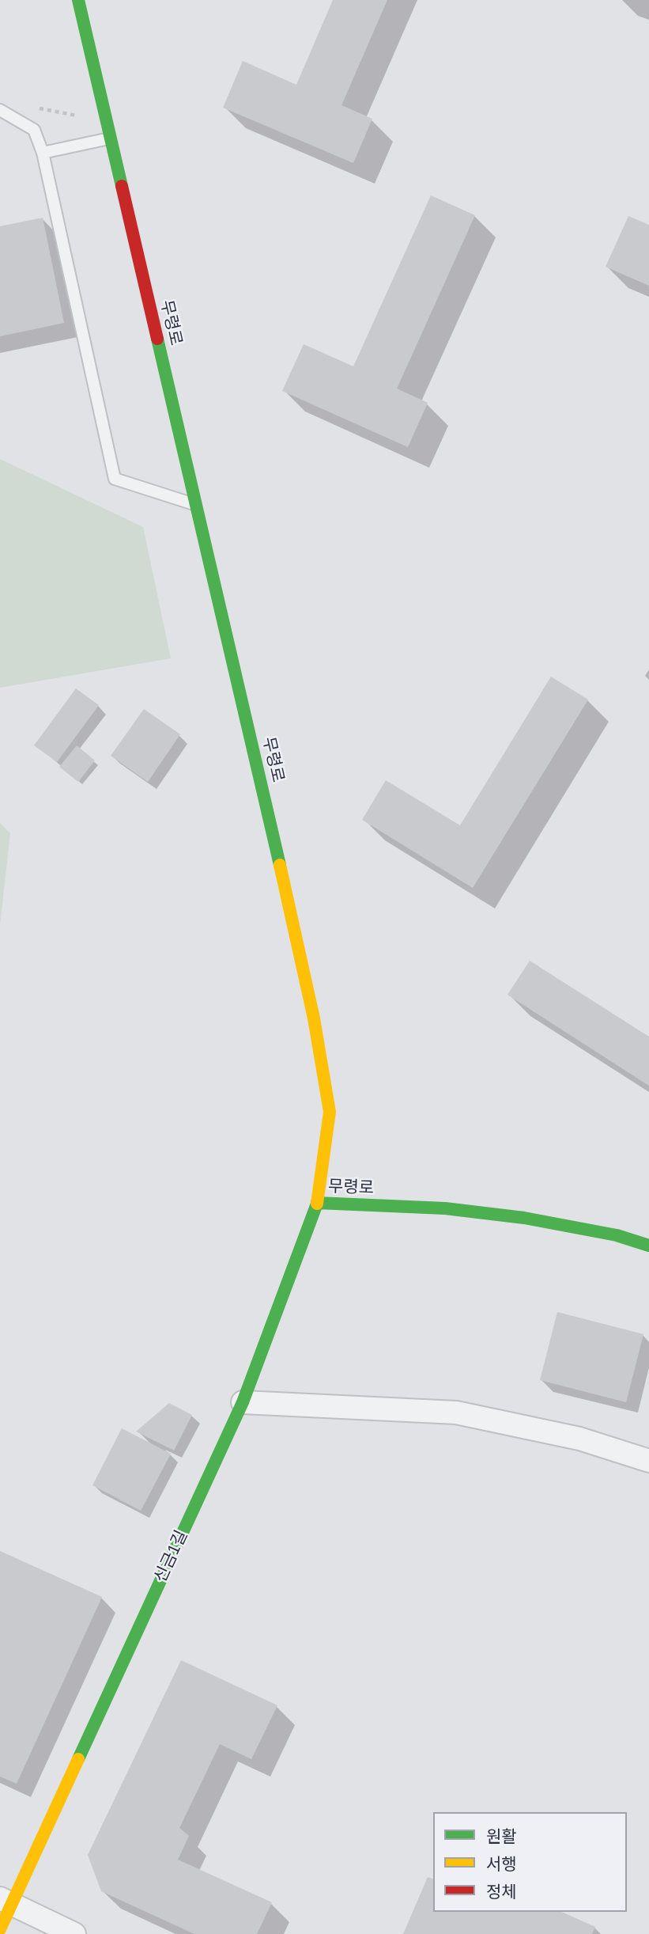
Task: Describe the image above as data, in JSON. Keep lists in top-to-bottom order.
{
  "streets": {
    "street": ["무령로", "신금1길"]
  },
  "crossings": [
    ["무령로", "신금1길"]
  ],
  "legend": ["원활", "서행", "정체"]
}
